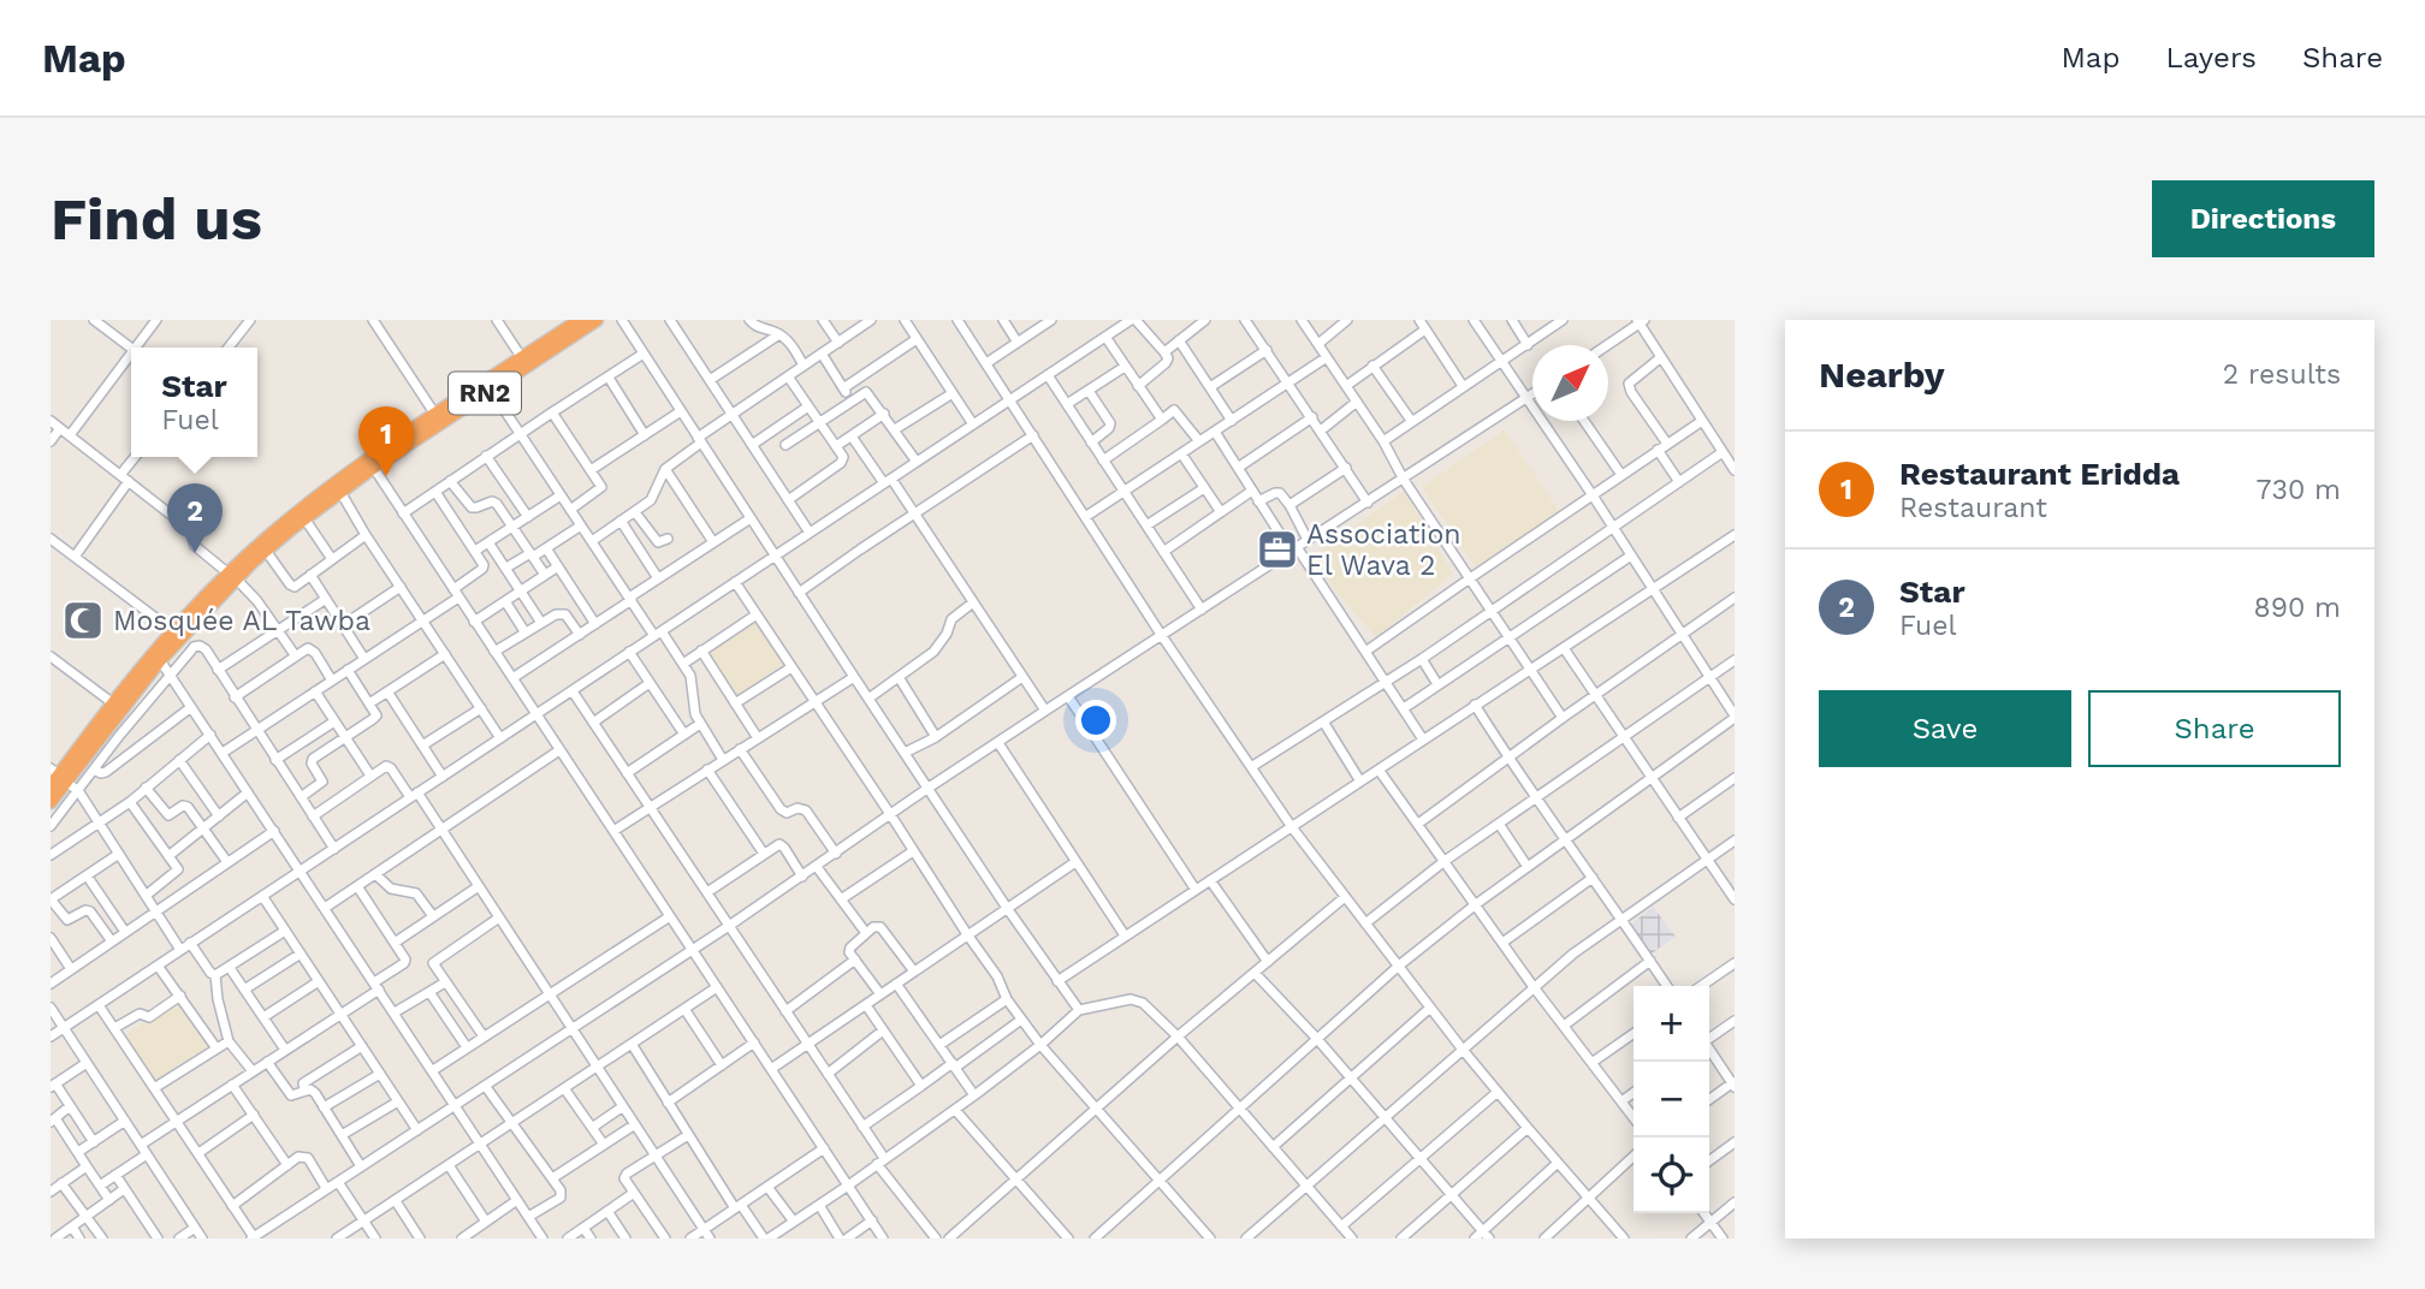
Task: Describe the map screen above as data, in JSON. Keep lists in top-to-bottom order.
{
  "streets": {
    "highway": ["RN2"]
  },
  "places": {
    "office": ["Association El Wava 2"],
    "mosque": ["Mosquée AL Tawba"]
  },
  "north": "top right",
  "page": {
    "header": "Map",
    "nav": ["Map", "Layers", "Share"],
    "buttons": [
      "Directions",
      ["Save", "Share"]
    ],
    "title": "Find us",
    "heading": ["Nearby", "2 results"],
    "popup": ["Star", "Fuel"],
    "pins": ["1", "2"],
    "list": [
      {
        "mark": "1",
        "name": "Restaurant Eridda",
        "note": "Restaurant",
        "value": "730 m"
      },
      {
        "mark": "2",
        "name": "Star",
        "note": "Fuel",
        "value": "890 m"
      }
    ],
    "map_buttons": ["+", "−"]
  }
}
